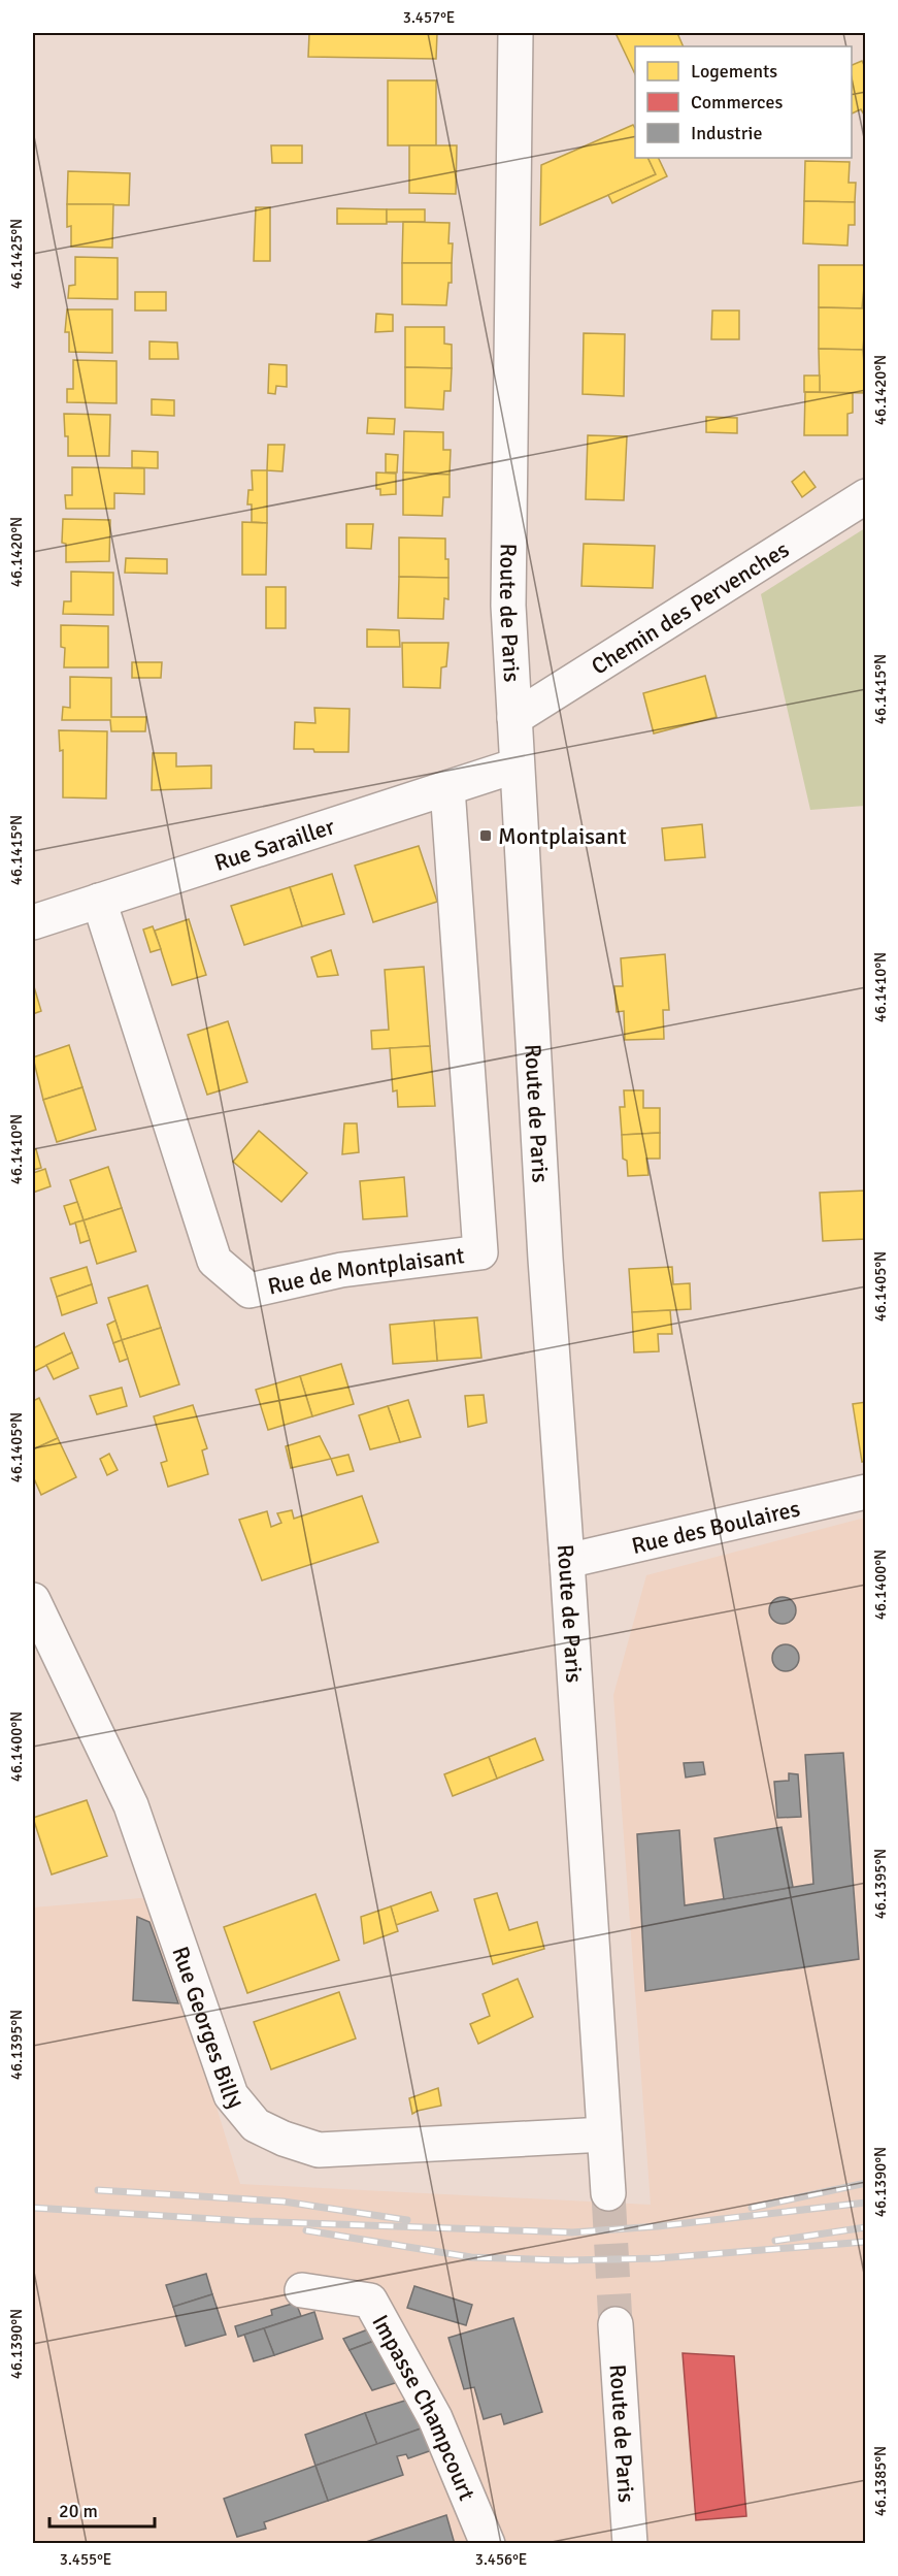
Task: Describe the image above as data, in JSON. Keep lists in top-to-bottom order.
{
  "streets": {
    "street": [
      "Chemin des Pervenches",
      "Route de Paris",
      "Rue Sarailler",
      "Rue de Montplaisant",
      "Rue des Boulaires",
      "Rue Georges Billy",
      "Impasse Champcourt"
    ]
  },
  "crossings": [
    ["Chemin des Pervenches", "Route de Paris"],
    ["Route de Paris", "Rue Sarailler"],
    ["Route de Paris", "Rue des Boulaires"],
    ["Route de Paris", "Rue Georges Billy"],
    ["Rue Sarailler", "Rue de Montplaisant"]
  ],
  "places": {
    "transit": ["Montplaisant"]
  },
  "legend": ["Logements", "Commerces", "Industrie"],
  "scale_bar": "20 m",
  "coordinates": [
    "3.457°E",
    "46.1425°N",
    "46.1420°N",
    "46.1415°N",
    "46.1410°N",
    "46.1405°N",
    "46.1400°N",
    "46.1395°N",
    "46.1390°N",
    "46.1385°N",
    "3.455°E",
    "3.456°E"
  ]
}
